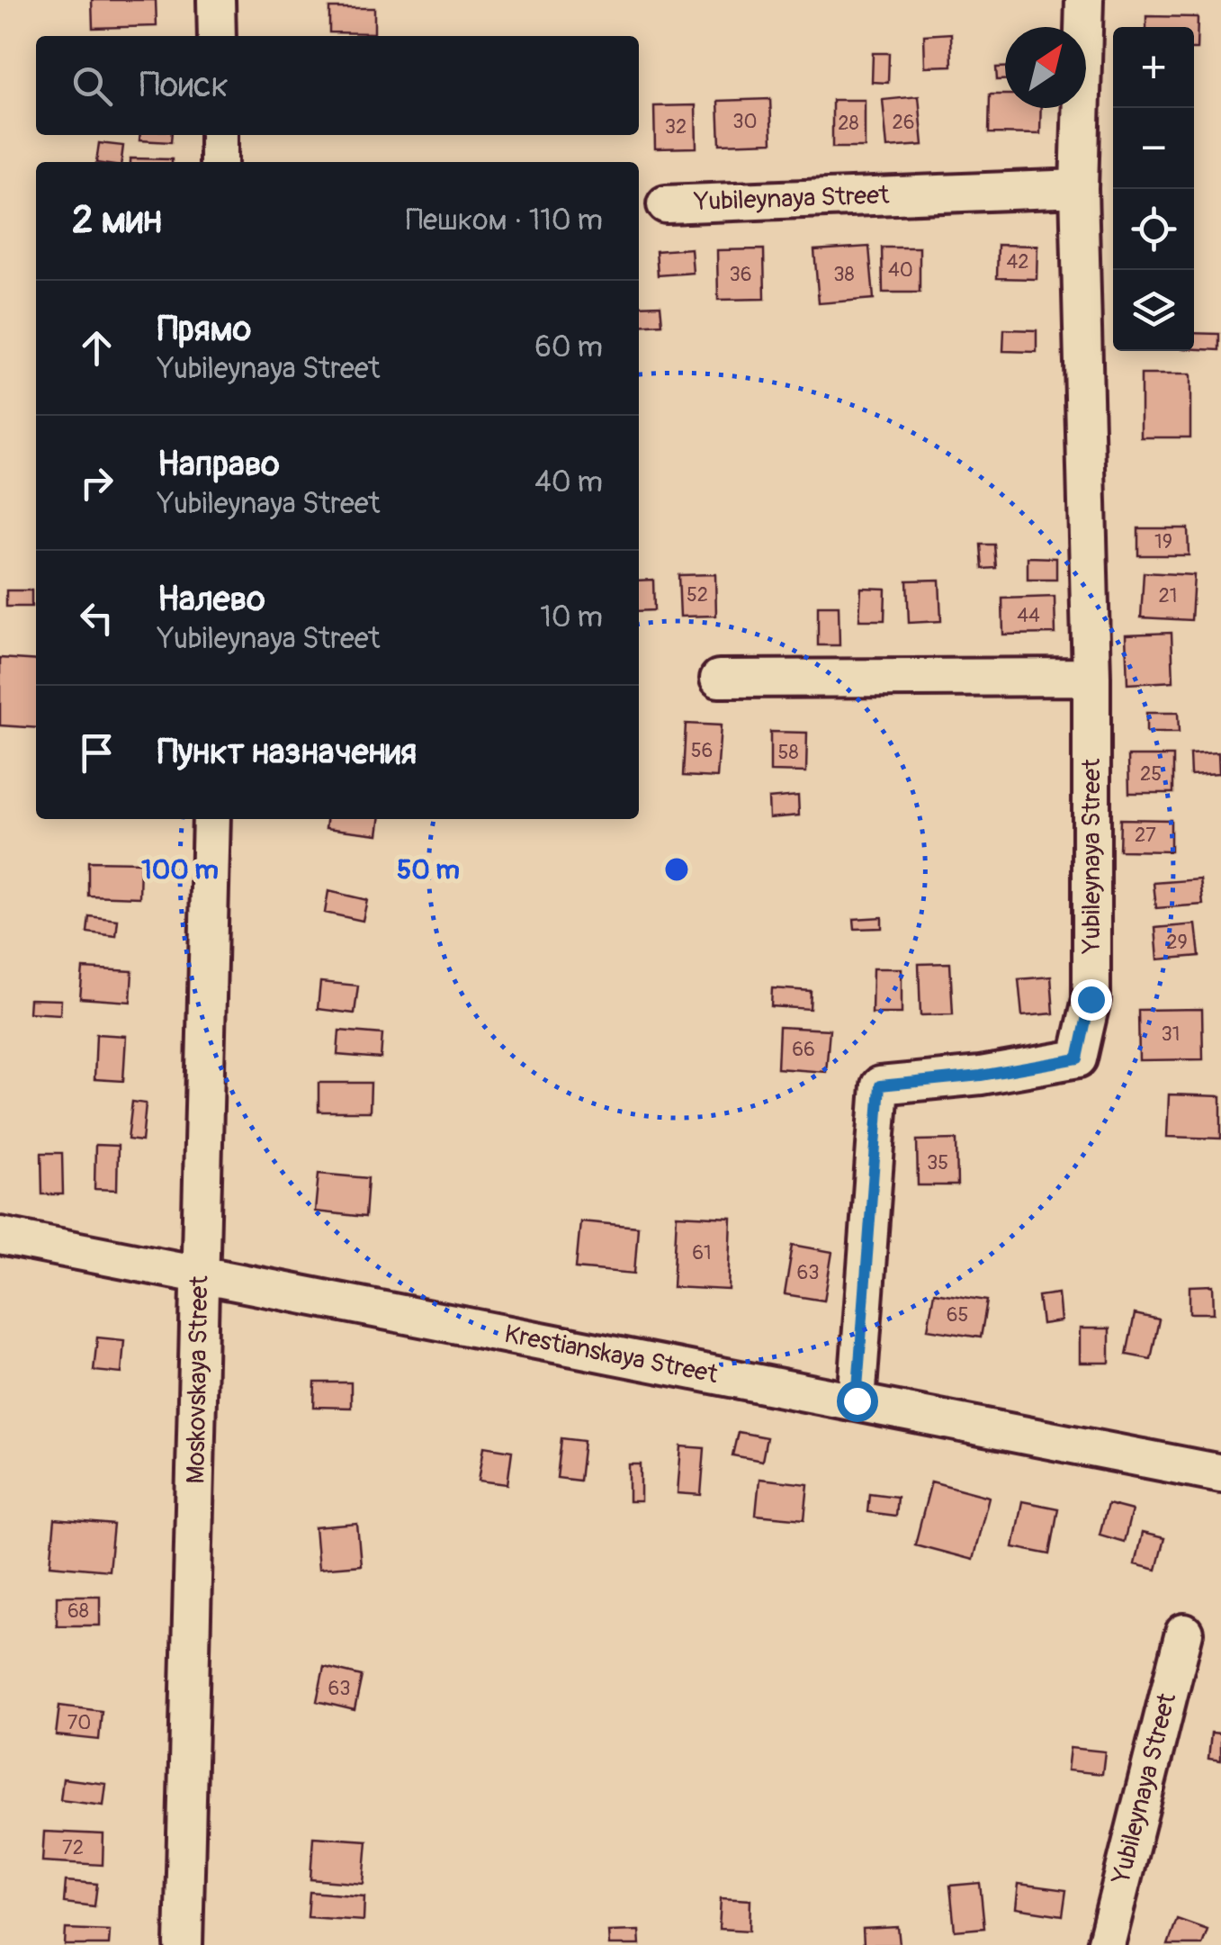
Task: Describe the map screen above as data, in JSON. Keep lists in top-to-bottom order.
{
  "streets": {
    "street": ["Yubileynaya Street", "Krestianskaya Street", "Moskovskaya Street"]
  },
  "crossings": [
    ["Yubileynaya Street", "Krestianskaya Street"],
    ["Krestianskaya Street", "Moskovskaya Street"]
  ],
  "house_numbers": [
    "30",
    "26",
    "28",
    "32",
    "42",
    "40",
    "36",
    "38",
    "19",
    "52",
    "21",
    "44",
    "56",
    "58",
    "25",
    "27",
    "29",
    "31",
    "66",
    "35",
    "61",
    "63",
    "65",
    "68",
    "63",
    "70",
    "72"
  ],
  "north": "top right",
  "page": {
    "map_buttons": ["+", "−"],
    "search": "Поиск",
    "heading": ["2 мин", "Пешком · 110 m"],
    "list": [
      ["Прямо", "Yubileynaya Street", "60 m"],
      ["Направо", "Yubileynaya Street", "40 m"],
      ["Налево", "Yubileynaya Street", "10 m"],
      "Пункт назначения"
    ]
  },
  "rings": ["100 m", "50 m"]
}
